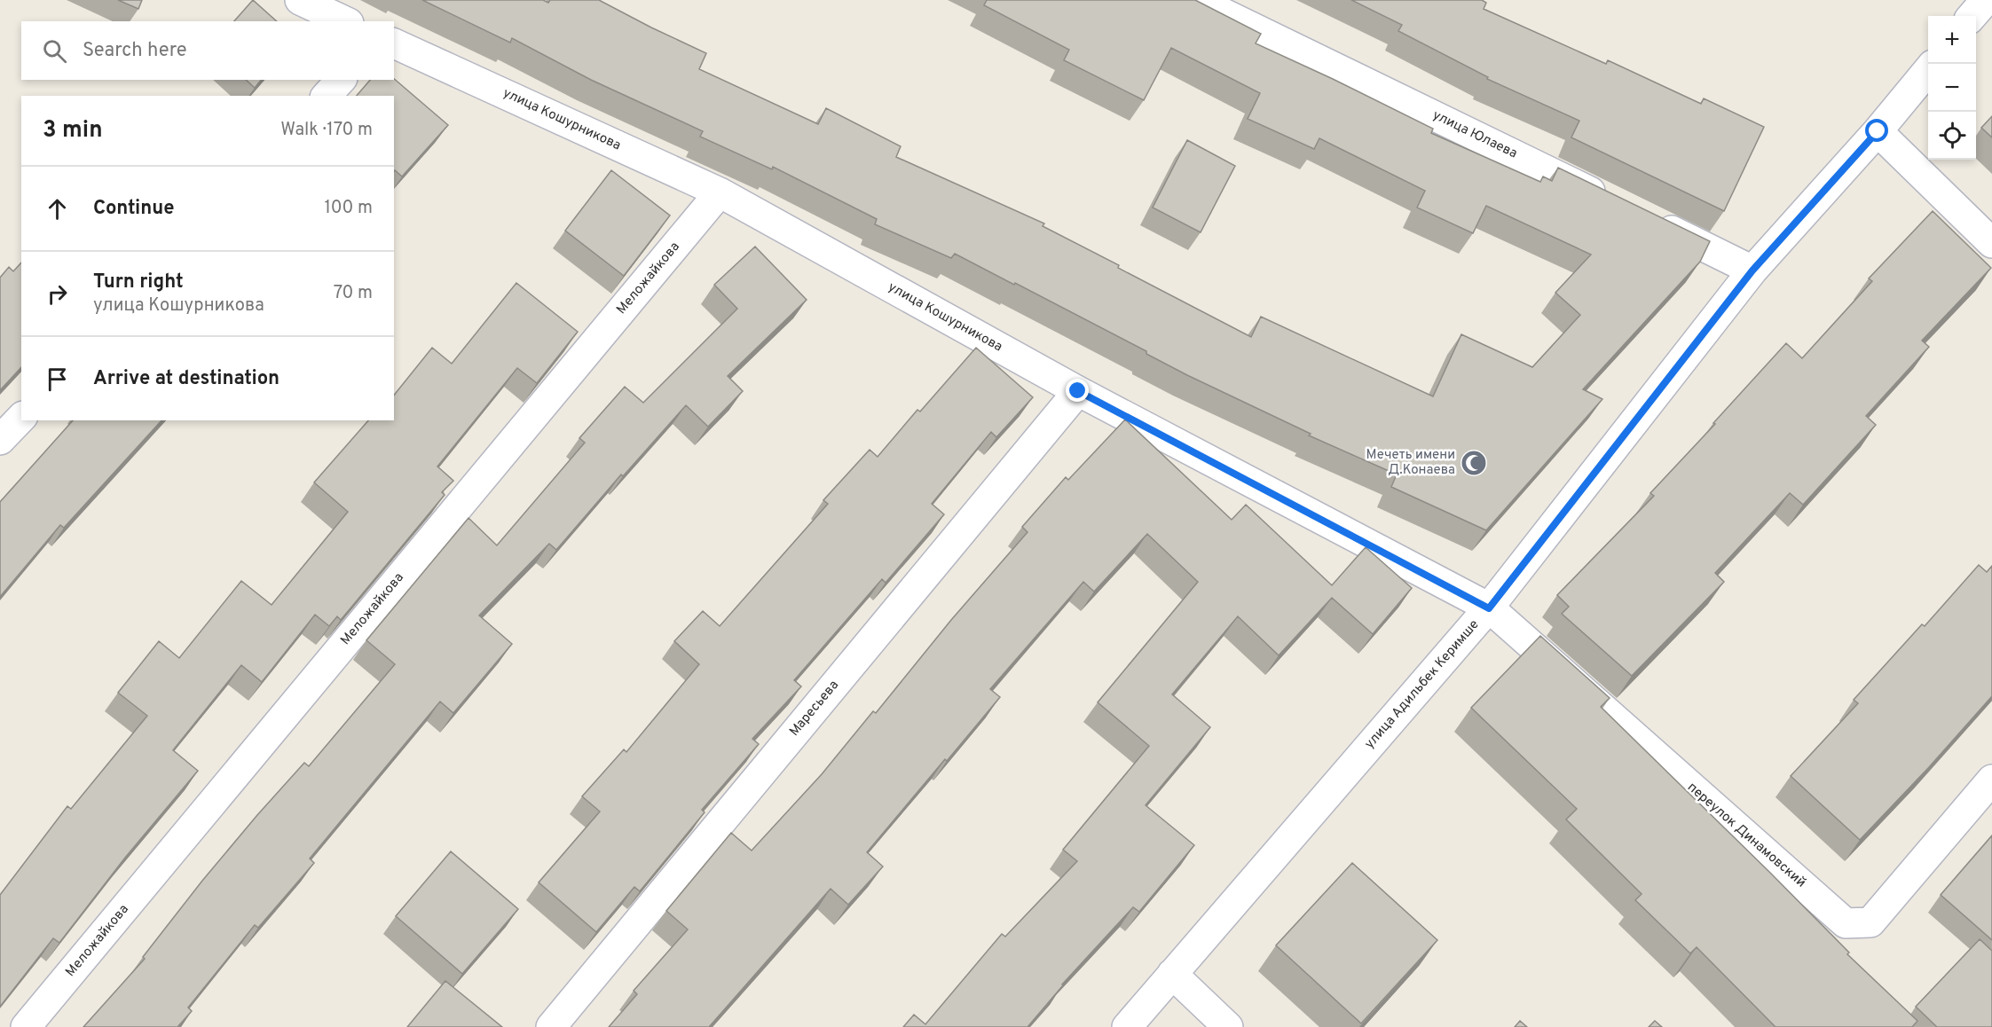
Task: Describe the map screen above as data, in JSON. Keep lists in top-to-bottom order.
{
  "streets": {
    "street": [
      "улица Кошурникова",
      "улица Юлаева",
      "Меложайкова",
      "улица Адильбек Керимше",
      "Маресьева",
      "переулок Динамовский"
    ]
  },
  "crossings": [
    ["улица Кошурникова", "Меложайкова"],
    ["улица Кошурникова", "улица Адильбек Керимше"],
    ["улица Кошурникова", "Маресьева"],
    ["улица Кошурникова", "переулок Динамовский"],
    ["улица Адильбек Керимше", "переулок Динамовский"]
  ],
  "places": {
    "mosque": ["Мечеть имени Д.Конаева"]
  },
  "page": {
    "map_buttons": ["+", "−"],
    "search": "Search here",
    "heading": ["3 min", "Walk · 170 m"],
    "list": [
      ["Continue", "100 m"],
      ["Turn right", "улица Кошурникова", "70 m"],
      "Arrive at destination"
    ]
  }
}
